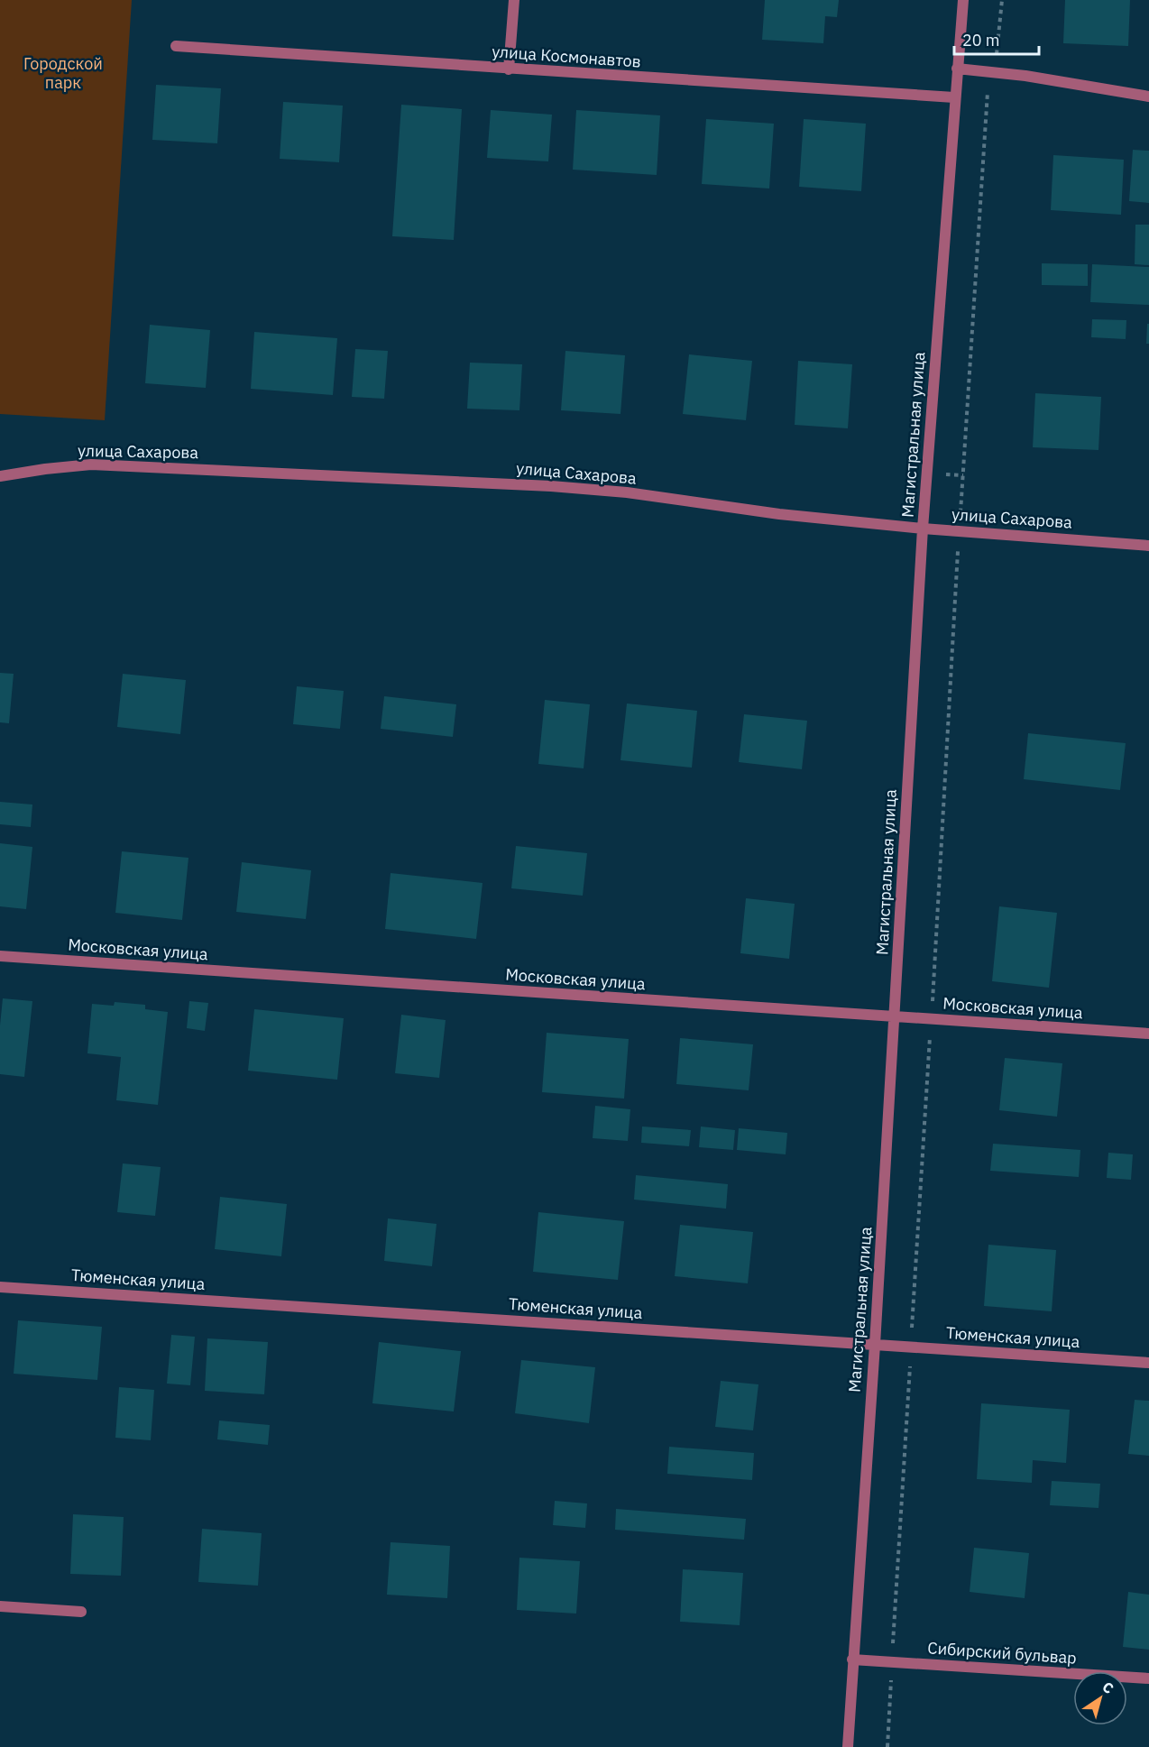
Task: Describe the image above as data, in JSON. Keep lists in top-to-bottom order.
{
  "streets": {
    "street": [
      "улица Космонавтов",
      "Магистральная улица",
      "улица Сахарова",
      "Московская улица",
      "Тюменская улица",
      "Сибирский бульвар"
    ]
  },
  "crossings": [
    ["улица Космонавтов", "Магистральная улица"],
    ["Магистральная улица", "улица Сахарова"],
    ["Магистральная улица", "Московская улица"],
    ["Магистральная улица", "Тюменская улица"],
    ["Магистральная улица", "Сибирский бульвар"]
  ],
  "parks": ["Городской парк"],
  "scale_bar": "20 m",
  "north": "top right"
}
